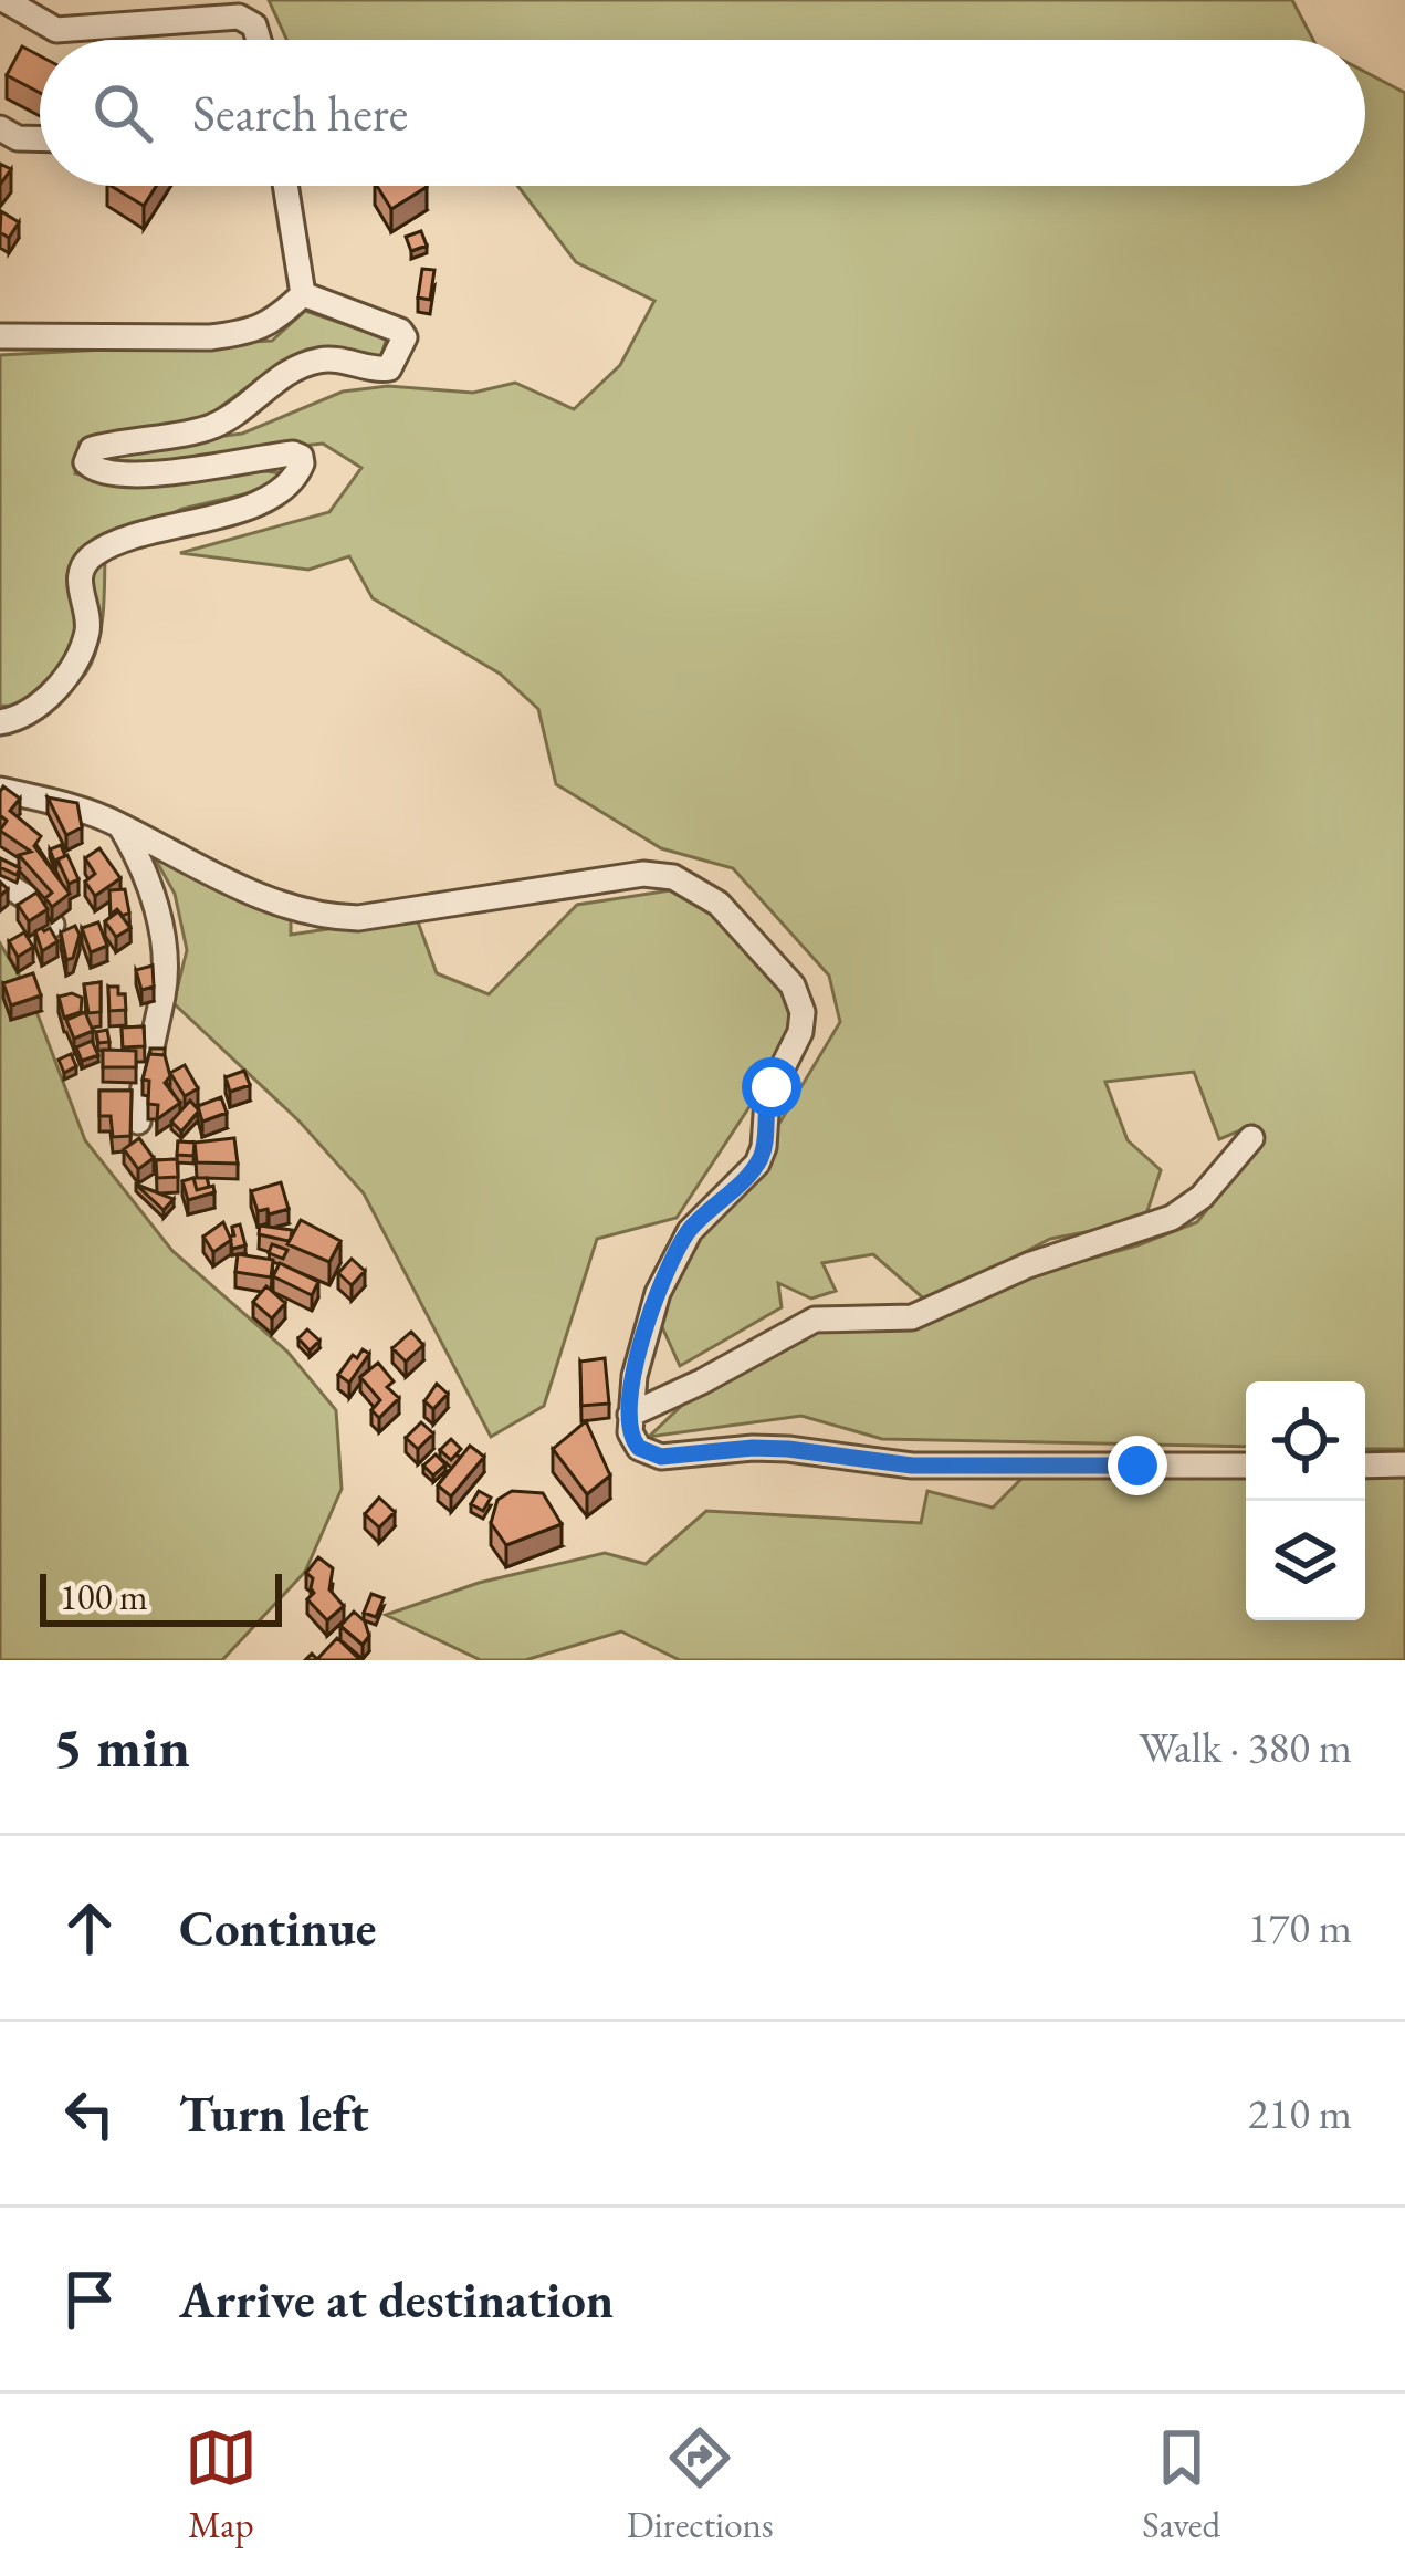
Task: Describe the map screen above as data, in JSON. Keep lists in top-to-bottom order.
{
  "scale_bar": "100 m",
  "page": {
    "search": "Search here",
    "scale": "100 m",
    "heading": ["5 min", "Walk · 380 m"],
    "list": [
      ["Continue", "170 m"],
      ["Turn left", "210 m"],
      "Arrive at destination"
    ],
    "nav": ["Map", "Directions", "Saved"]
  }
}
